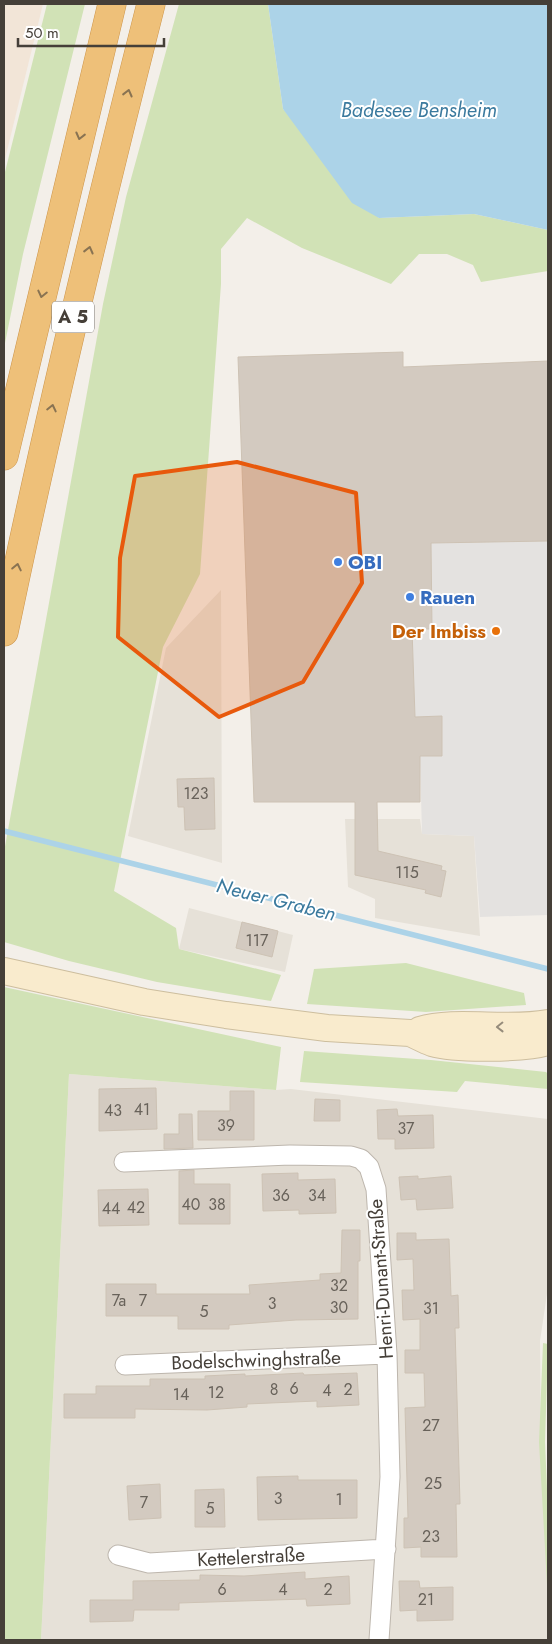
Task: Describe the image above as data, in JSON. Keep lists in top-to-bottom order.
{
  "streets": {
    "highway": ["A 5"],
    "street": ["Henri-Dunant-Straße", "Bodelschwinghstraße", "Kettelerstraße"]
  },
  "crossings": [
    ["Henri-Dunant-Straße", "Bodelschwinghstraße"],
    ["Henri-Dunant-Straße", "Kettelerstraße"]
  ],
  "water": ["Badesee Bensheim", "Neuer Graben"],
  "places": ["OBI", "Rauen", "Der Imbiss"],
  "house_numbers": [
    "123",
    "115",
    "117",
    "41",
    "43",
    "39",
    "37",
    "36",
    "34",
    "40",
    "38",
    "42",
    "44",
    "32",
    "7a",
    "7",
    "3",
    "30",
    "31",
    "5",
    "6",
    "8",
    "2",
    "4",
    "12",
    "14",
    "27",
    "25",
    "3",
    "1",
    "7",
    "5",
    "23",
    "6",
    "4",
    "2",
    "21"
  ],
  "scale_bar": "50 m"
}
